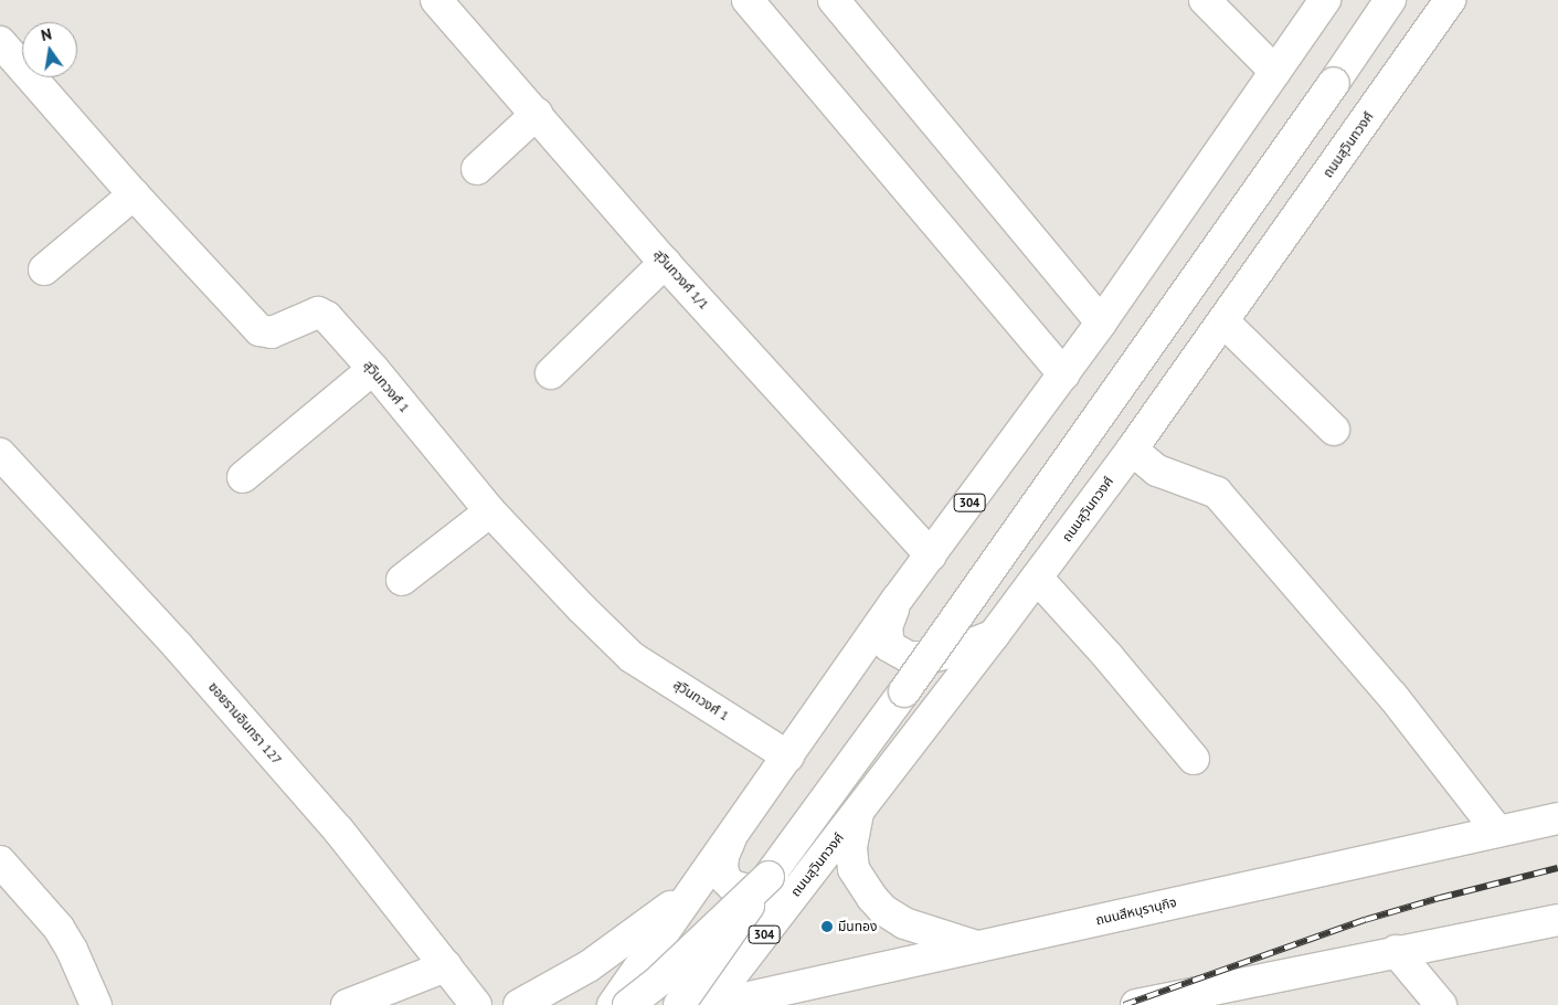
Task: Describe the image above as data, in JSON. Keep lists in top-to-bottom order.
{
  "streets": {
    "main road": [
      "ถนนสุวินทวงศ์",
      "สุวินทวงศ์ 1/1",
      "สุวินทวงศ์ 1",
      "304",
      "ซอยรามอินทรา 127",
      "ถนนสีหบุรานุกิจ"
    ]
  },
  "crossings": [
    ["สุวินทวงศ์ 1/1", "304"],
    ["สุวินทวงศ์ 1", "304"]
  ],
  "places": ["มีนทอง"],
  "north": "top"
}
